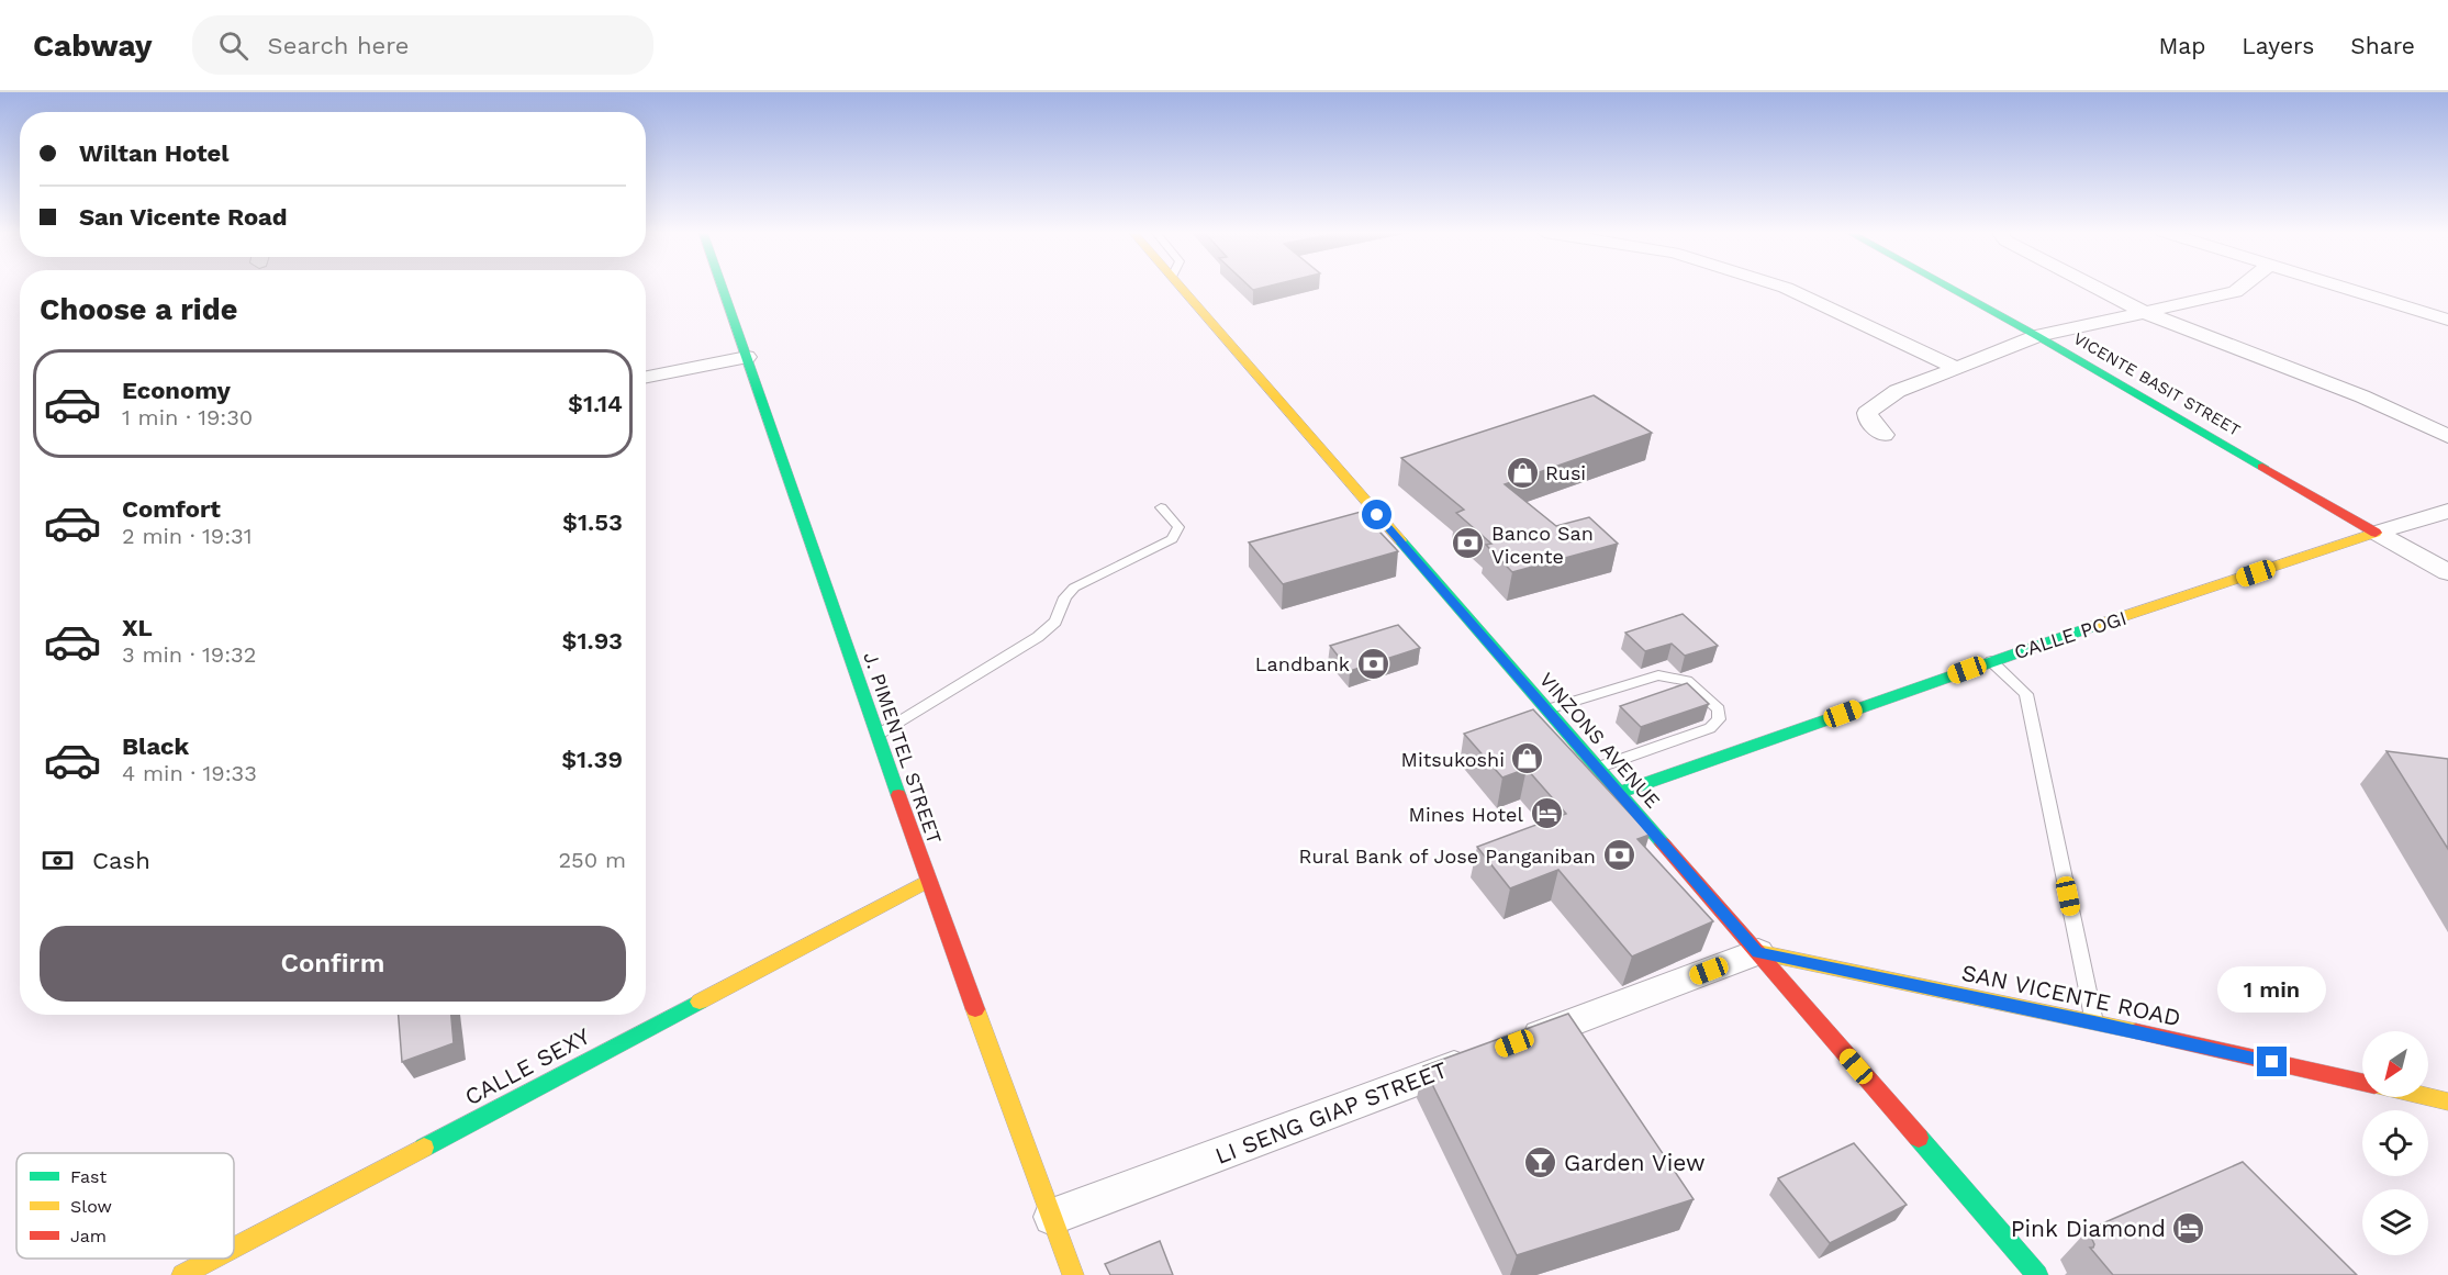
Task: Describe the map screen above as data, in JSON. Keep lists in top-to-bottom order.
{
  "streets": {
    "street": [
      "VICENTE BASIT STREET",
      "CALLE POGI",
      "VINZONS AVENUE",
      "J. PIMENTEL STREET",
      "SAN VICENTE ROAD",
      "CALLE SEXY",
      "LI SENG GIAP STREET"
    ]
  },
  "crossings": [
    ["VICENTE BASIT STREET", "CALLE POGI"],
    ["CALLE POGI", "VINZONS AVENUE"],
    ["VINZONS AVENUE", "SAN VICENTE ROAD"],
    ["J. PIMENTEL STREET", "CALLE SEXY"],
    ["J. PIMENTEL STREET", "LI SENG GIAP STREET"]
  ],
  "places": {
    "shop": ["Rusi", "Mitsukoshi"],
    "bank": ["Banco San Vicente", "Landbank", "Rural Bank of Jose Panganiban"],
    "hotel": ["Mines Hotel", "Pink Diamond"],
    "bar": ["Garden View"]
  },
  "legend": ["Fast", "Slow", "Jam"],
  "north": "bottom left",
  "page": {
    "header": "Cabway",
    "search": "Search here",
    "nav": ["Map", "Layers", "Share"],
    "banner": ["Wiltan Hotel", "San Vicente Road"],
    "heading": "Choose a ride",
    "list": [
      {
        "name": "Economy",
        "note": "1 min · 19:30",
        "value": "$1.14"
      },
      {
        "name": "Comfort",
        "note": "2 min · 19:31",
        "value": "$1.53"
      },
      {
        "name": "XL",
        "note": "3 min · 19:32",
        "value": "$1.93"
      },
      {
        "name": "Black",
        "note": "4 min · 19:33",
        "value": "$1.39"
      }
    ],
    "pay": ["Cash", "250 m"],
    "buttons": "Confirm",
    "bubble": "1 min"
  }
}
